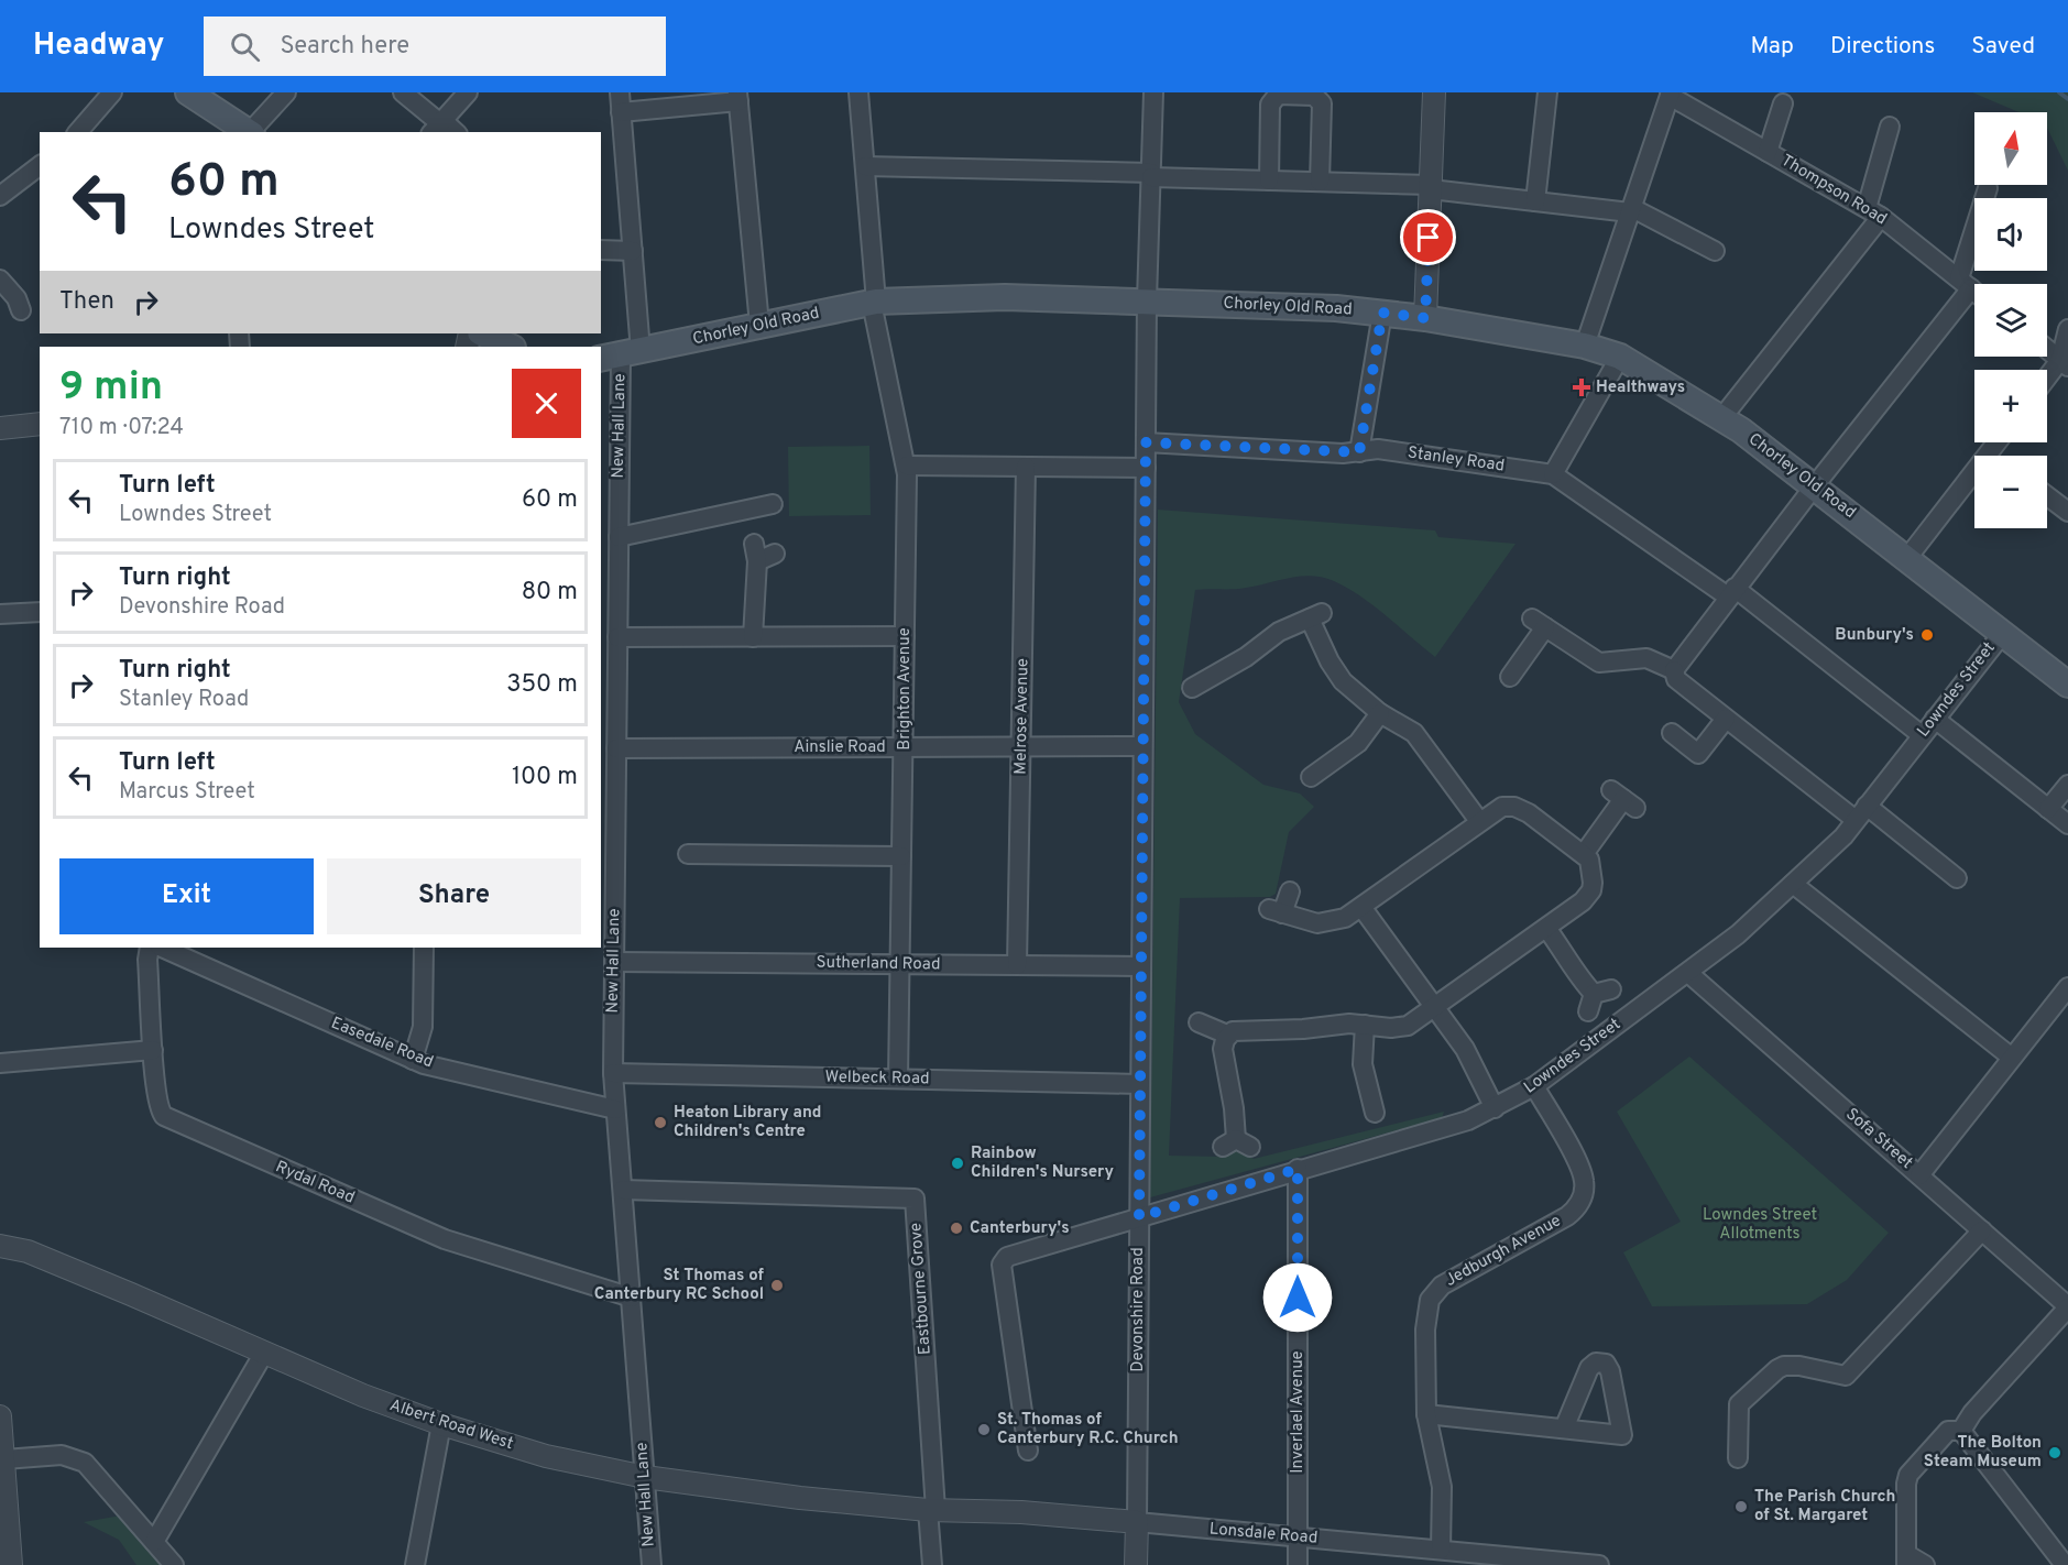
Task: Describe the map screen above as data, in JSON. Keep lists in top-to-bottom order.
{
  "streets": {
    "main road": ["Chorley Old Road"],
    "street": [
      "Thompson Road",
      "New Hall Lane",
      "Stanley Road",
      "Brighton Avenue",
      "Lowndes Street",
      "Melrose Avenue",
      "Ainslie Road",
      "Sutherland Road",
      "Easedale Road",
      "Welbeck Road",
      "Sofa Street",
      "Rydal Road",
      "Jedburgh Avenue",
      "Eastbourne Grove",
      "Devonshire Road",
      "Inverlael Avenue",
      "Albert Road West",
      "Lonsdale Road"
    ]
  },
  "crossings": [
    ["Chorley Old Road", "New Hall Lane"],
    ["Chorley Old Road", "Brighton Avenue"],
    ["Chorley Old Road", "Lowndes Street"],
    ["Chorley Old Road", "Devonshire Road"],
    ["New Hall Lane", "Ainslie Road"],
    ["New Hall Lane", "Sutherland Road"],
    ["New Hall Lane", "Easedale Road"],
    ["New Hall Lane", "Welbeck Road"],
    ["New Hall Lane", "Rydal Road"],
    ["New Hall Lane", "Eastbourne Grove"],
    ["New Hall Lane", "Albert Road West"],
    ["Stanley Road", "Lowndes Street"],
    ["Stanley Road", "Devonshire Road"],
    ["Brighton Avenue", "Ainslie Road"],
    ["Brighton Avenue", "Sutherland Road"],
    ["Brighton Avenue", "Welbeck Road"],
    ["Lowndes Street", "Sofa Street"],
    ["Lowndes Street", "Jedburgh Avenue"],
    ["Lowndes Street", "Devonshire Road"],
    ["Lowndes Street", "Inverlael Avenue"],
    ["Melrose Avenue", "Ainslie Road"],
    ["Melrose Avenue", "Sutherland Road"],
    ["Ainslie Road", "Devonshire Road"],
    ["Sutherland Road", "Devonshire Road"],
    ["Welbeck Road", "Devonshire Road"],
    ["Jedburgh Avenue", "Lonsdale Road"],
    ["Eastbourne Grove", "Albert Road West"],
    ["Eastbourne Grove", "Lonsdale Road"],
    ["Devonshire Road", "Lonsdale Road"],
    ["Inverlael Avenue", "Lonsdale Road"],
    ["Albert Road West", "Lonsdale Road"]
  ],
  "parks": ["Lowndes Street Allotments"],
  "places": {
    "health": ["Healthways"],
    "other": [
      "Bunbury's",
      "Heaton Library and Children's Centre",
      "Rainbow Children's Nursery",
      "Canterbury's",
      "St Thomas of Canterbury RC School",
      "St. Thomas of Canterbury R.C. Church",
      "The Bolton Steam Museum",
      "The Parish Church of St. Margaret"
    ]
  },
  "north": "top",
  "page": {
    "header": "Headway",
    "search": "Search here",
    "nav": ["Map", "Directions", "Saved"],
    "map_buttons": ["+", "−"],
    "turn": ["60 m", "Lowndes Street"],
    "then": "Then",
    "heading": ["9 min", "710 m · 07:24"],
    "list": [
      {
        "name": "Turn left",
        "note": "Lowndes Street",
        "value": "60 m"
      },
      {
        "name": "Turn right",
        "note": "Devonshire Road",
        "value": "80 m"
      },
      {
        "name": "Turn right",
        "note": "Stanley Road",
        "value": "350 m"
      },
      {
        "name": "Turn left",
        "note": "Marcus Street",
        "value": "100 m"
      }
    ],
    "buttons": ["Exit", "Share"]
  }
}
